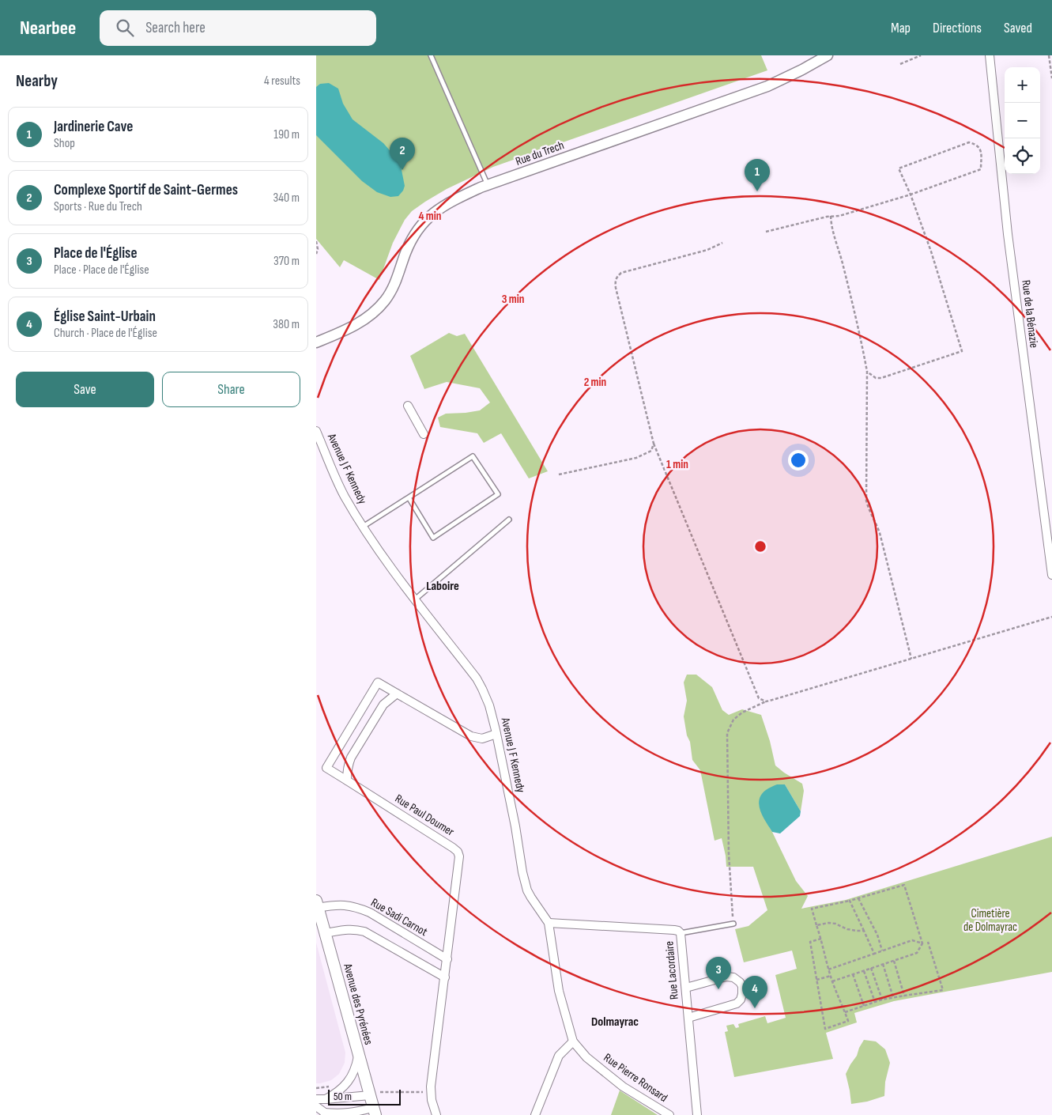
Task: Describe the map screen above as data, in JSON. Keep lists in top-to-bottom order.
{
  "streets": {
    "main road": ["Avenue des Pyrénées"],
    "street": [
      "Rue du Trech",
      "Rue de la Bénazie",
      "Avenue J F Kennedy",
      "Rue Paul Doumer",
      "Rue Sadi Carnot",
      "Rue Lacordaire",
      "Rue Pierre Ronsard"
    ]
  },
  "crossings": [
    ["Avenue J F Kennedy", "Rue Paul Doumer"],
    ["Avenue J F Kennedy", "Rue Lacordaire"],
    ["Avenue J F Kennedy", "Rue Pierre Ronsard"],
    ["Rue Paul Doumer", "Rue Sadi Carnot"],
    ["Rue Sadi Carnot", "Avenue des Pyrénées"]
  ],
  "districts": ["Laboire", "Dolmayrac"],
  "parks": ["Cimetière de Dolmayrac"],
  "scale_bar": "50 m",
  "page": {
    "header": "Nearbee",
    "search": "Search here",
    "nav": ["Map", "Directions", "Saved"],
    "heading": ["Nearby", "4 results"],
    "map_buttons": ["+", "−"],
    "list": [
      {
        "mark": "1",
        "name": "Jardinerie Cave",
        "note": "Shop",
        "value": "190 m"
      },
      {
        "mark": "2",
        "name": "Complexe Sportif de Saint-Germes",
        "note": "Sports · Rue du Trech",
        "value": "340 m"
      },
      {
        "mark": "3",
        "name": "Place de l'Église",
        "note": "Place · Place de l'Église",
        "value": "370 m"
      },
      {
        "mark": "4",
        "name": "Église Saint-Urbain",
        "note": "Church · Place de l'Église",
        "value": "380 m"
      }
    ],
    "pins": [
      "2",
      "1",
      "3",
      "4"
    ],
    "buttons": ["Save", "Share"],
    "scale": "50 m"
  },
  "rings": [
    "4 min",
    "3 min",
    "2 min",
    "1 min"
  ]
}
